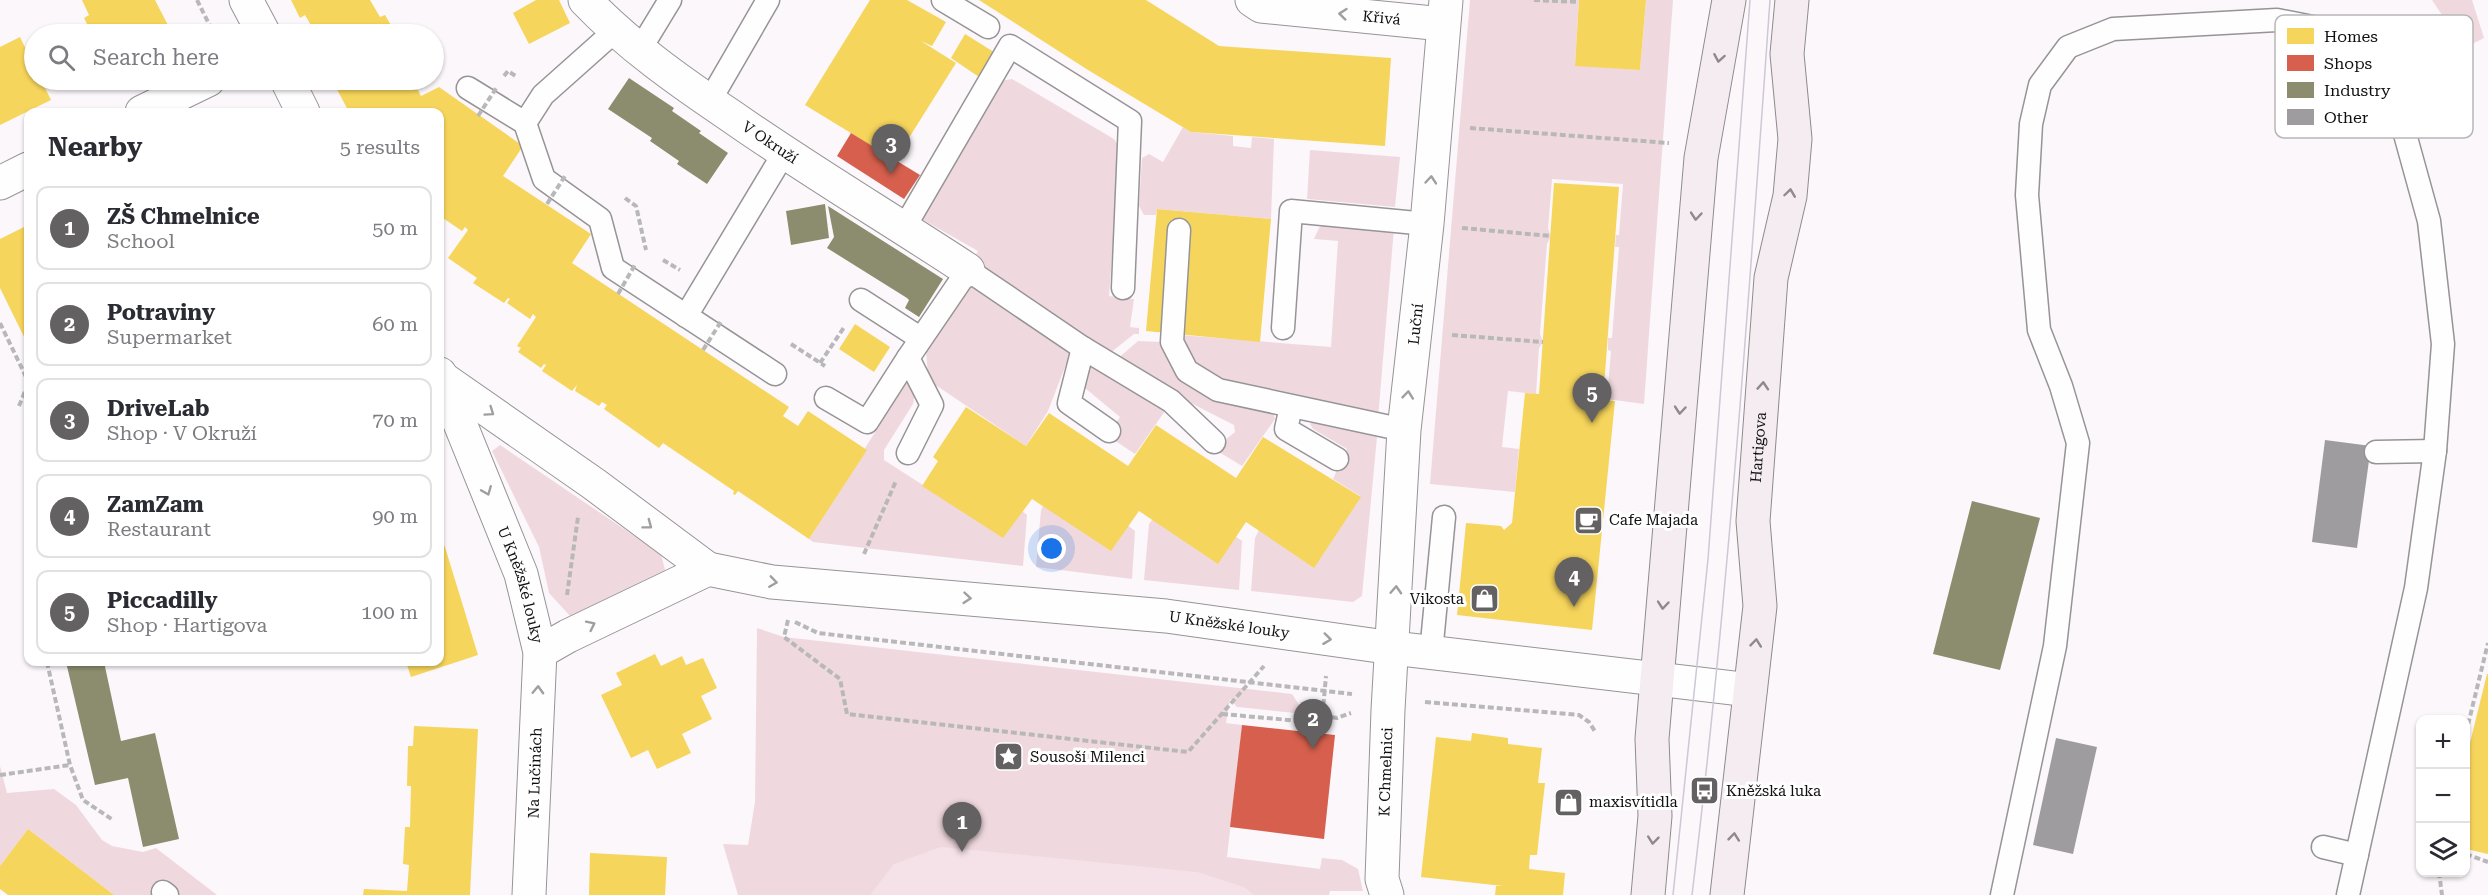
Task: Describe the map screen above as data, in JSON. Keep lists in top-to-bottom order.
{
  "streets": {
    "main road": ["Hartigova"],
    "street": [
      "Křivá",
      "V Okruží",
      "Luční",
      "U Kněžské louky",
      "K Chmelnici",
      "Na Lučinách"
    ]
  },
  "crossings": [
    ["Křivá", "Luční"],
    ["Luční", "U Kněžské louky"],
    ["Luční", "K Chmelnici"],
    ["Hartigova", "U Kněžské louky"],
    ["U Kněžské louky", "K Chmelnici"],
    ["U Kněžské louky", "Na Lučinách"]
  ],
  "one_way": [
    "Křivá",
    "Luční",
    "U Kněžské louky",
    "Na Lučinách"
  ],
  "places": {
    "cafe": ["Cafe Majada"],
    "shop": ["Vikosta", "maxisvítidla"],
    "place": ["Sousoší Milenci"],
    "bus stop": ["Kněžská luka"]
  },
  "legend": [
    "Homes",
    "Shops",
    "Industry",
    "Other"
  ],
  "page": {
    "search": "Search here",
    "heading": ["Nearby", "5 results"],
    "pins": [
      "3",
      "5",
      "4",
      "2",
      "1"
    ],
    "list": [
      {
        "mark": "1",
        "name": "ZŠ Chmelnice",
        "note": "School",
        "value": "50 m"
      },
      {
        "mark": "2",
        "name": "Potraviny",
        "note": "Supermarket",
        "value": "60 m"
      },
      {
        "mark": "3",
        "name": "DriveLab",
        "note": "Shop · V Okruží",
        "value": "70 m"
      },
      {
        "mark": "4",
        "name": "ZamZam",
        "note": "Restaurant",
        "value": "90 m"
      },
      {
        "mark": "5",
        "name": "Piccadilly",
        "note": "Shop · Hartigova",
        "value": "100 m"
      }
    ],
    "map_buttons": ["+", "−"]
  }
}
